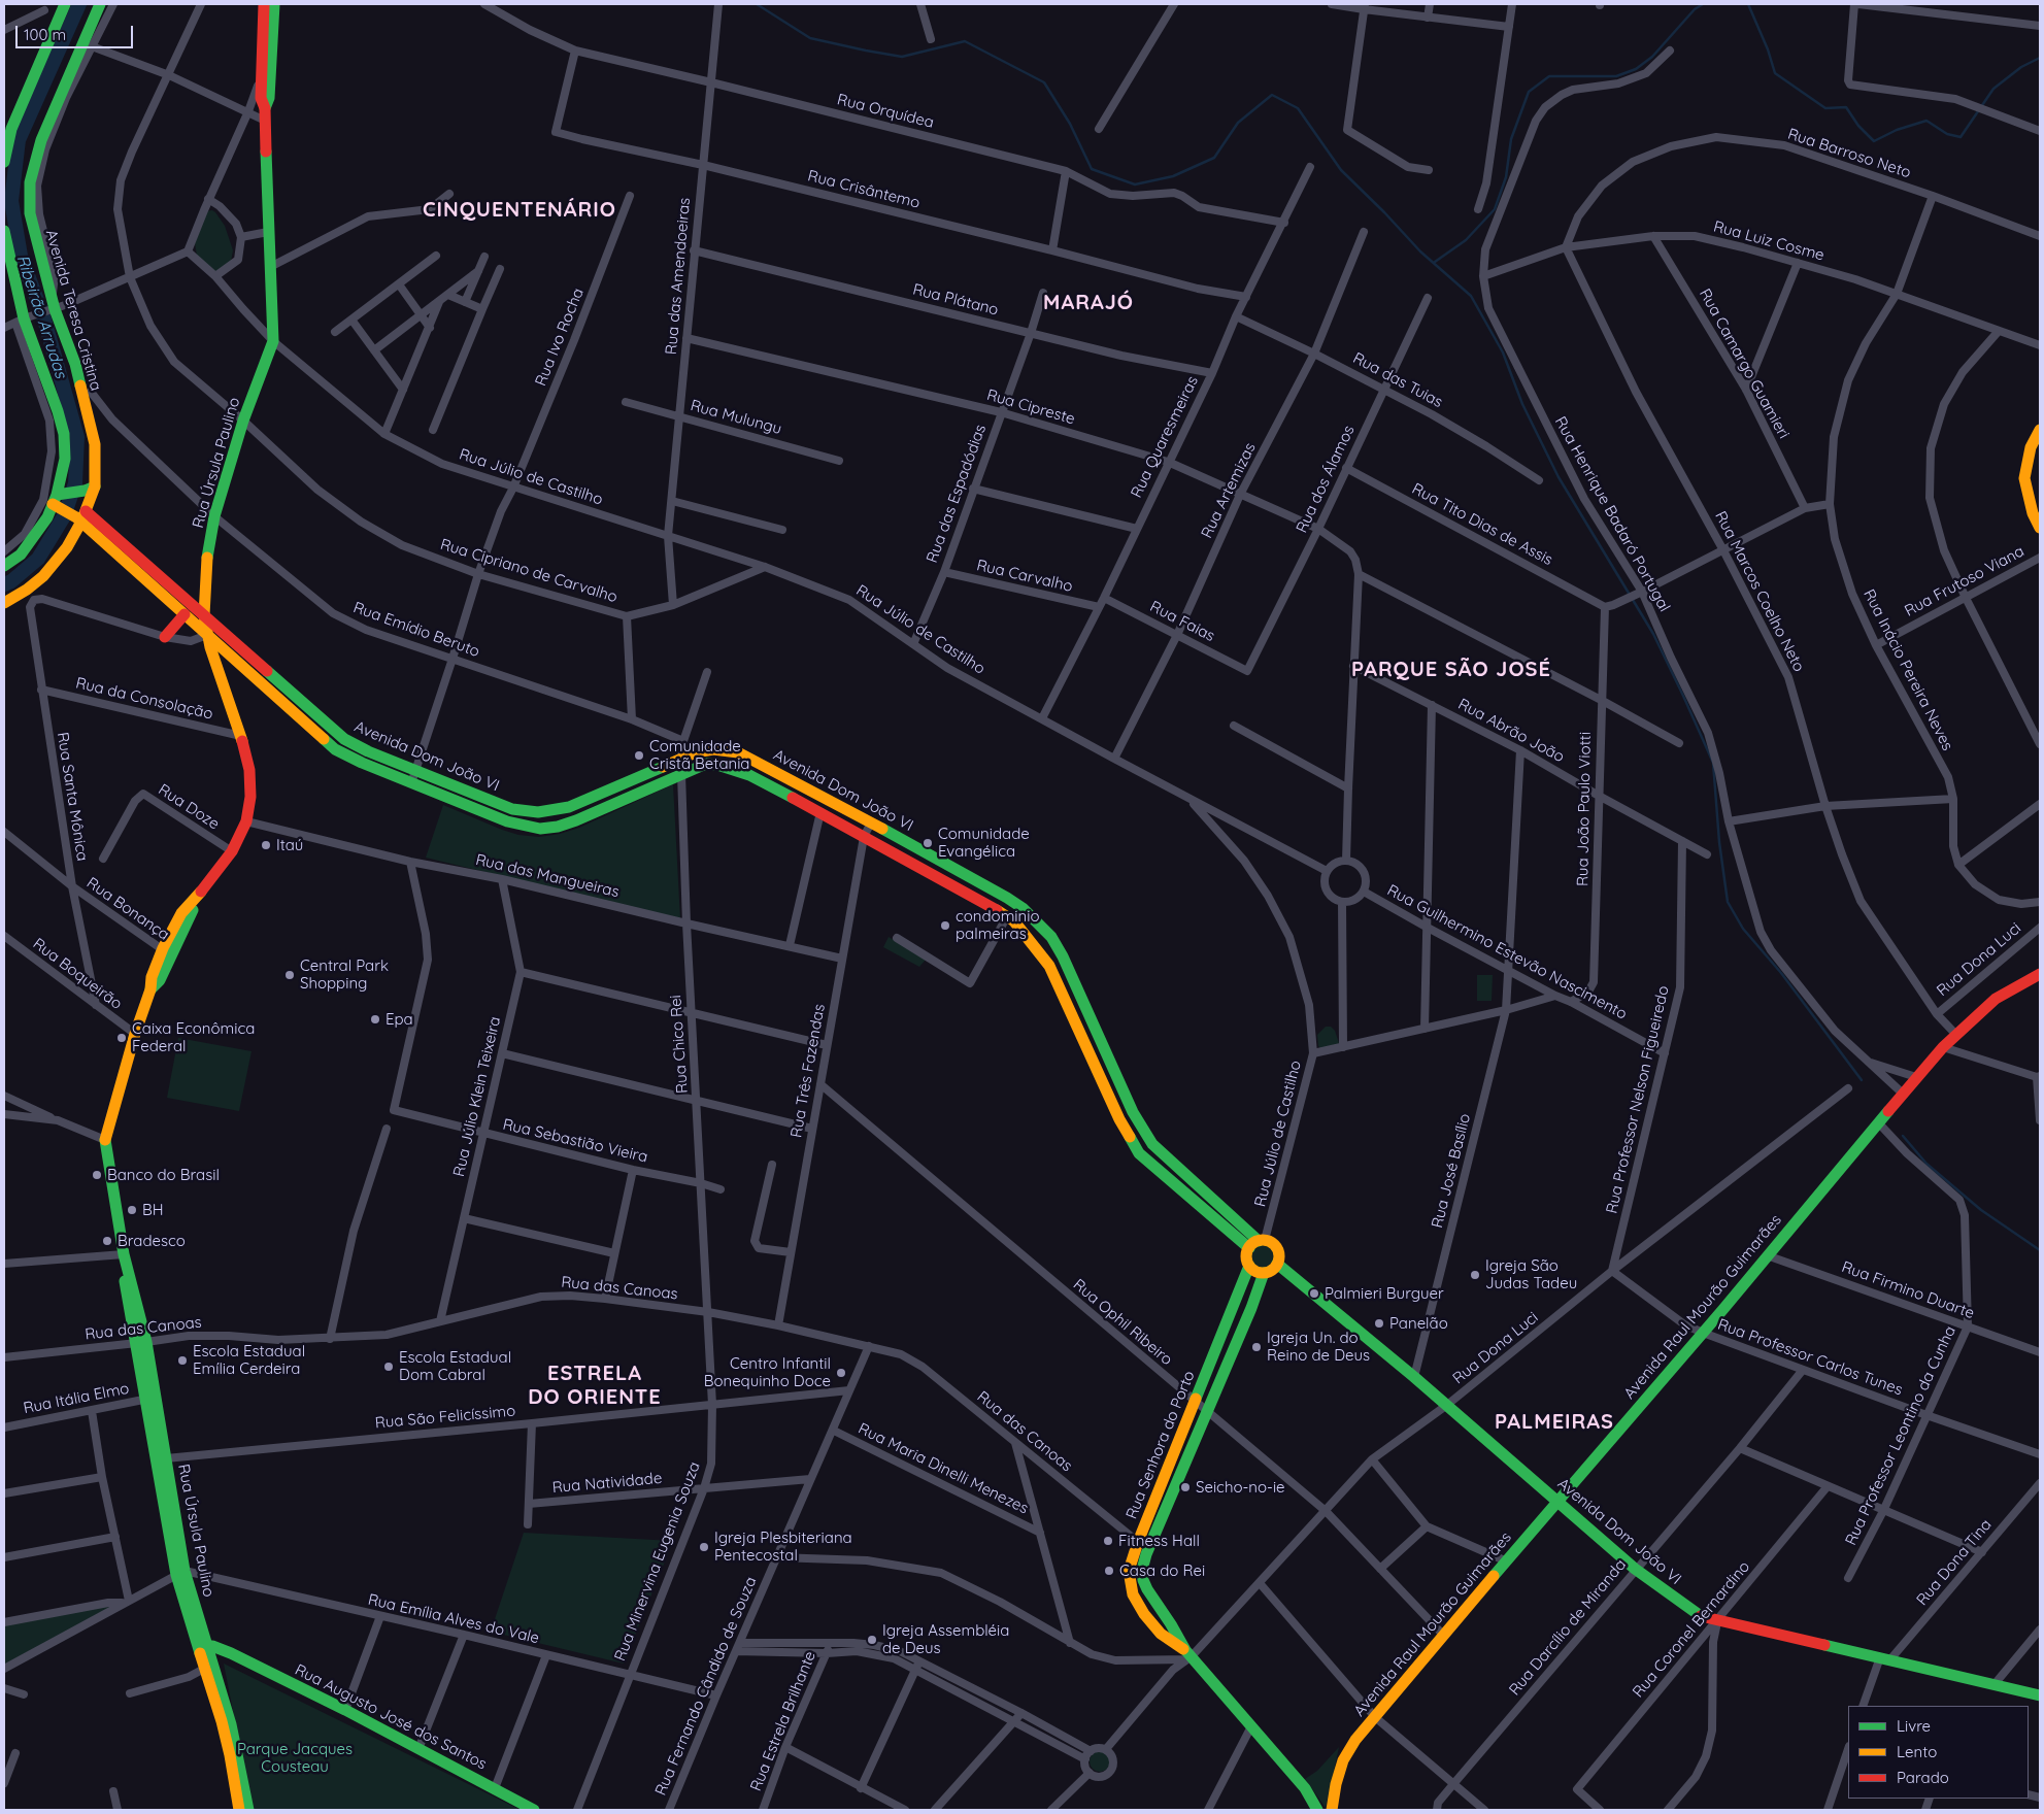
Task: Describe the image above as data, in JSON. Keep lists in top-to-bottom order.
{
  "streets": {
    "main road": [
      "Avenida Teresa Cristina",
      "Rua Úrsula Paulino",
      "Avenida Dom João VI",
      "Avenida Raul Mourão Guimarães",
      "Rua Senhora do Porto",
      "Rua Augusto José dos Santos"
    ],
    "street": [
      "Rua Orquídea",
      "Rua Barroso Neto",
      "Rua Crisântemo",
      "Rua Luiz Cosme",
      "Rua das Amendoeiras",
      "Rua Plátano",
      "Rua Ivo Rocha",
      "Rua Camargo Guamieri",
      "Rua das Tuias",
      "Rua Cipreste",
      "Rua Mulungu",
      "Rua Quaresmeiras",
      "Rua Júlio de Castilho",
      "Rua dos Álamos",
      "Rua Artemizas",
      "Rua das Espadódias",
      "Rua Henrique Badaró Portugal",
      "Rua Tito Dias de Assis",
      "Rua Cipriano de Carvalho",
      "Rua Carvalho",
      "Rua Frutoso Viana",
      "Rua Marcos Coelho Neto",
      "Rua Faias",
      "Rua Emídio Beruto",
      "Rua Inácio Pereira Neves",
      "Rua da Consolação",
      "Rua Abrão João",
      "Rua Santa Mônica",
      "Rua Doze",
      "Rua João Paulo Viotti",
      "Rua das Mangueiras",
      "Rua Bonança",
      "Rua Guilhermino Estevão Nascimento",
      "Rua Dona Luci",
      "Rua Boqueirão",
      "Rua Chico Rei",
      "Rua Três Fazendas",
      "Rua Júlio Klein Teixeira",
      "Rua Professor Nelson Figueiredo",
      "Rua Sebastião Vieira",
      "Rua José Basílio",
      "Rua das Canoas",
      "Rua Firmino Duarte",
      "Rua Ophil Ribeiro",
      "Rua Professor Carlos Tunes",
      "Rua Itália Elmo",
      "Rua São Felicíssimo",
      "Rua Professor Leontino da Cunha",
      "Rua Maria Dinelli Menezes",
      "Rua Natividade",
      "Rua Minervina Eugenia Souza",
      "Rua Dona Tina",
      "Rua Emília Alves do Vale",
      "Rua Darcílio de Miranda",
      "Rua Coronel Bernardino",
      "Rua Fernando Cândido de Souza",
      "Rua Estrela Brilhante"
    ]
  },
  "crossings": [
    ["Rua Orquídea", "Rua Crisântemo"],
    ["Rua Orquídea", "Rua das Amendoeiras"],
    ["Rua Orquídea", "Rua Quaresmeiras"],
    ["Rua Barroso Neto", "Rua Luiz Cosme"],
    ["Rua Barroso Neto", "Rua Marcos Coelho Neto"],
    ["Rua Barroso Neto", "Rua Inácio Pereira Neves"],
    ["Rua Crisântemo", "Rua das Amendoeiras"],
    ["Rua Crisântemo", "Rua Quaresmeiras"],
    ["Rua Luiz Cosme", "Rua Camargo Guamieri"],
    ["Rua Luiz Cosme", "Rua Henrique Badaró Portugal"],
    ["Rua Luiz Cosme", "Rua Marcos Coelho Neto"],
    ["Rua Luiz Cosme", "Rua Inácio Pereira Neves"],
    ["Rua das Amendoeiras", "Rua Plátano"],
    ["Rua das Amendoeiras", "Rua Cipreste"],
    ["Rua das Amendoeiras", "Rua Mulungu"],
    ["Rua das Amendoeiras", "Rua Júlio de Castilho"],
    ["Rua das Amendoeiras", "Rua Cipriano de Carvalho"],
    ["Rua Plátano", "Rua Quaresmeiras"],
    ["Rua Plátano", "Rua das Espadódias"],
    ["Avenida Teresa Cristina", "Avenida Dom João VI"],
    ["Rua Ivo Rocha", "Rua Júlio de Castilho"],
    ["Rua Ivo Rocha", "Rua Cipriano de Carvalho"],
    ["Rua Ivo Rocha", "Rua Emídio Beruto"],
    ["Rua Ivo Rocha", "Avenida Dom João VI"],
    ["Rua das Tuias", "Rua Quaresmeiras"],
    ["Rua das Tuias", "Rua dos Álamos"],
    ["Rua das Tuias", "Rua Artemizas"],
    ["Rua Cipreste", "Rua Quaresmeiras"],
    ["Rua Cipreste", "Rua dos Álamos"],
    ["Rua Cipreste", "Rua Artemizas"],
    ["Rua Cipreste", "Rua das Espadódias"],
    ["Rua Quaresmeiras", "Rua Júlio de Castilho"],
    ["Rua Quaresmeiras", "Rua Carvalho"],
    ["Rua Quaresmeiras", "Rua Faias"],
    ["Rua Úrsula Paulino", "Rua Júlio de Castilho"],
    ["Rua Úrsula Paulino", "Rua Cipriano de Carvalho"],
    ["Rua Úrsula Paulino", "Rua Emídio Beruto"],
    ["Rua Úrsula Paulino", "Rua da Consolação"],
    ["Rua Úrsula Paulino", "Avenida Dom João VI"],
    ["Rua Úrsula Paulino", "Rua Doze"],
    ["Rua Úrsula Paulino", "Rua das Mangueiras"],
    ["Rua Úrsula Paulino", "Rua Bonança"],
    ["Rua Úrsula Paulino", "Rua Boqueirão"],
    ["Rua Úrsula Paulino", "Rua das Canoas"],
    ["Rua Úrsula Paulino", "Rua Itália Elmo"],
    ["Rua Úrsula Paulino", "Rua São Felicíssimo"],
    ["Rua Úrsula Paulino", "Rua Emília Alves do Vale"],
    ["Rua Úrsula Paulino", "Rua Augusto José dos Santos"],
    ["Rua Júlio de Castilho", "Rua Artemizas"],
    ["Rua Júlio de Castilho", "Rua das Espadódias"],
    ["Rua Júlio de Castilho", "Rua Cipriano de Carvalho"],
    ["Rua Júlio de Castilho", "Avenida Dom João VI"],
    ["Rua Júlio de Castilho", "Rua Senhora do Porto"],
    ["Rua dos Álamos", "Rua Tito Dias de Assis"],
    ["Rua dos Álamos", "Rua Faias"],
    ["Rua Artemizas", "Rua Faias"],
    ["Rua das Espadódias", "Rua Carvalho"],
    ["Rua Henrique Badaró Portugal", "Avenida Raul Mourão Guimarães"],
    ["Rua Tito Dias de Assis", "Rua João Paulo Viotti"],
    ["Rua Frutoso Viana", "Rua Inácio Pereira Neves"],
    ["Rua Marcos Coelho Neto", "Rua Dona Luci"],
    ["Rua Marcos Coelho Neto", "Avenida Raul Mourão Guimarães"],
    ["Rua da Consolação", "Rua Santa Mônica"],
    ["Rua Abrão João", "Rua João Paulo Viotti"],
    ["Rua Abrão João", "Rua Professor Nelson Figueiredo"],
    ["Rua Abrão João", "Rua José Basílio"],
    ["Avenida Dom João VI", "Rua Dona Luci"],
    ["Avenida Dom João VI", "Rua Chico Rei"],
    ["Avenida Dom João VI", "Rua Três Fazendas"],
    ["Avenida Dom João VI", "Rua José Basílio"],
    ["Avenida Dom João VI", "Avenida Raul Mourão Guimarães"],
    ["Avenida Dom João VI", "Rua Senhora do Porto"],
    ["Avenida Dom João VI", "Rua Dona Tina"],
    ["Avenida Dom João VI", "Rua Darcílio de Miranda"],
    ["Avenida Dom João VI", "Rua Coronel Bernardino"],
    ["Rua Santa Mônica", "Rua Bonança"],
    ["Rua Santa Mônica", "Rua Boqueirão"],
    ["Rua João Paulo Viotti", "Rua Guilhermino Estevão Nascimento"],
    ["Rua das Mangueiras", "Rua Chico Rei"],
    ["Rua das Mangueiras", "Rua Três Fazendas"],
    ["Rua das Mangueiras", "Rua Júlio Klein Teixeira"],
    ["Rua das Mangueiras", "Rua Sebastião Vieira"],
    ["Rua Guilhermino Estevão Nascimento", "Rua Professor Nelson Figueiredo"],
    ["Rua Guilhermino Estevão Nascimento", "Rua José Basílio"],
    ["Rua Dona Luci", "Rua Professor Nelson Figueiredo"],
    ["Rua Dona Luci", "Rua Ophil Ribeiro"],
    ["Rua Dona Luci", "Rua Professor Carlos Tunes"],
    ["Rua Dona Luci", "Rua Senhora do Porto"],
    ["Rua Chico Rei", "Rua Sebastião Vieira"],
    ["Rua Chico Rei", "Rua das Canoas"],
    ["Rua Chico Rei", "Rua Minervina Eugenia Souza"],
    ["Rua Três Fazendas", "Rua das Canoas"],
    ["Rua Três Fazendas", "Rua Ophil Ribeiro"],
    ["Rua Júlio Klein Teixeira", "Rua Sebastião Vieira"],
    ["Rua Júlio Klein Teixeira", "Rua das Canoas"],
    ["Rua Professor Nelson Figueiredo", "Rua Professor Carlos Tunes"],
    ["Rua das Canoas", "Rua Senhora do Porto"],
    ["Rua das Canoas", "Rua Minervina Eugenia Souza"],
    ["Rua das Canoas", "Rua Fernando Cândido de Souza"],
    ["Rua Firmino Duarte", "Avenida Raul Mourão Guimarães"],
    ["Rua Firmino Duarte", "Rua Professor Leontino da Cunha"],
    ["Avenida Raul Mourão Guimarães", "Rua Ophil Ribeiro"],
    ["Avenida Raul Mourão Guimarães", "Rua Professor Carlos Tunes"],
    ["Avenida Raul Mourão Guimarães", "Rua Professor Leontino da Cunha"],
    ["Rua Ophil Ribeiro", "Rua Senhora do Porto"],
    ["Rua Professor Carlos Tunes", "Rua Professor Leontino da Cunha"],
    ["Rua Professor Carlos Tunes", "Rua Darcílio de Miranda"],
    ["Rua São Felicíssimo", "Rua Minervina Eugenia Souza"],
    ["Rua São Felicíssimo", "Rua Fernando Cândido de Souza"],
    ["Rua Maria Dinelli Menezes", "Rua Fernando Cândido de Souza"],
    ["Rua Natividade", "Rua Minervina Eugenia Souza"],
    ["Rua Natividade", "Rua Fernando Cândido de Souza"],
    ["Rua Minervina Eugenia Souza", "Rua Emília Alves do Vale"],
    ["Rua Emília Alves do Vale", "Rua Fernando Cândido de Souza"]
  ],
  "districts": [
    "CINQUENTENÁRIO",
    "MARAJÓ",
    "PARQUE SÃO JOSÉ",
    "ESTRELA DO ORIENTE",
    "PALMEIRAS"
  ],
  "water": ["Ribeirão Arrudas"],
  "parks": ["Parque Jacques Cousteau"],
  "places": [
    "Comunidade Cristã Betania",
    "Comunidade Evangélica",
    "Itaú",
    "condominio palmeiras",
    "Central Park Shopping",
    "Epa",
    "Caixa Econômica Federal",
    "Banco do Brasil",
    "BH",
    "Bradesco",
    "Igreja São Judas Tadeu",
    "Palmieri Burguer",
    "Panelão",
    "Igreja Un. do Reino de Deus",
    "Escola Estadual Emília Cerdeira",
    "Escola Estadual Dom Cabral",
    "Centro Infantil Bonequinho Doce",
    "Seicho-no-ie",
    "Fitness Hall",
    "Igreja Plesbiteriana Pentecostal",
    "Casa do Rei",
    "Igreja Assembléia de Deus"
  ],
  "legend": ["Livre", "Lento", "Parado"],
  "scale_bar": "100 m"
}
